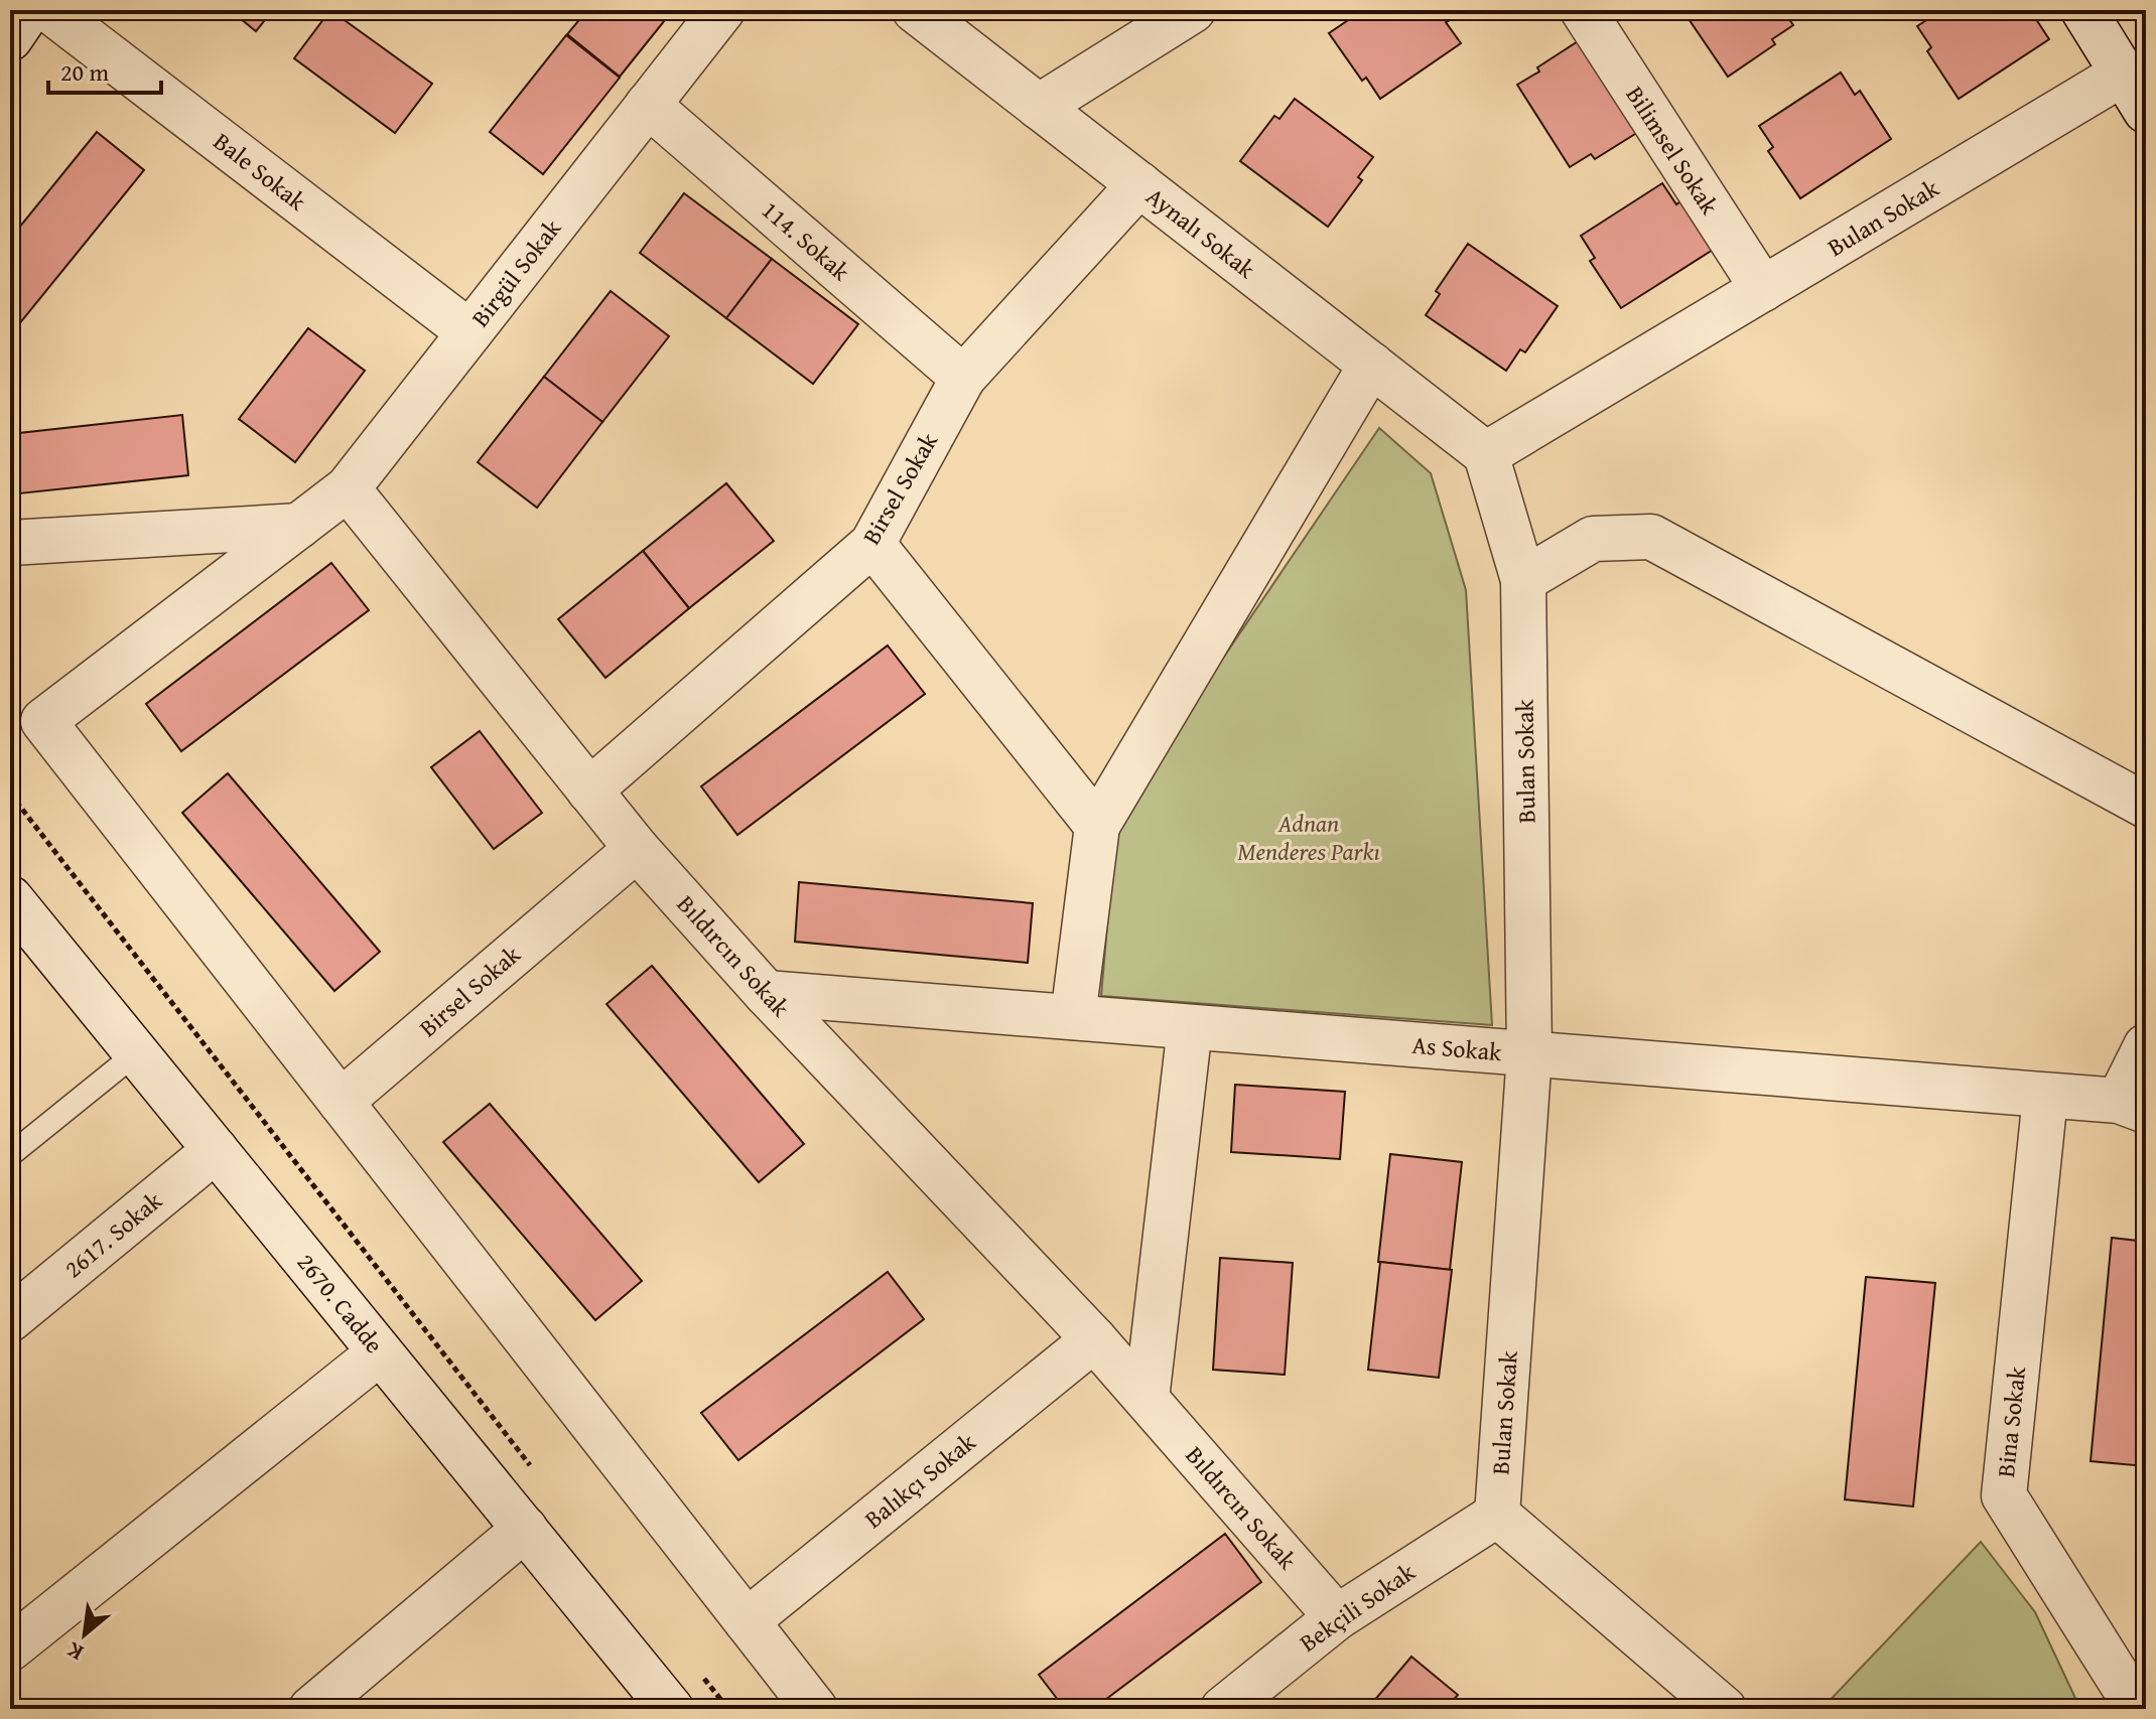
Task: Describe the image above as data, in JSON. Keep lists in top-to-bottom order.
{
  "streets": {
    "street": [
      "Bilimsel Sokak",
      "Bale Sokak",
      "Bulan Sokak",
      "Aynalı Sokak",
      "114. Sokak",
      "Birgül Sokak",
      "Birsel Sokak",
      "Bıldırcın Sokak",
      "As Sokak",
      "2617. Sokak",
      "2670. Cadde",
      "Bina Sokak",
      "Balıkçı Sokak",
      "Bekçili Sokak"
    ]
  },
  "crossings": [
    ["Bilimsel Sokak", "Bulan Sokak"],
    ["Bale Sokak", "Birgül Sokak"],
    ["Bulan Sokak", "Aynalı Sokak"],
    ["Bulan Sokak", "As Sokak"],
    ["Bulan Sokak", "Bekçili Sokak"],
    ["Aynalı Sokak", "Birsel Sokak"],
    ["114. Sokak", "Birgül Sokak"],
    ["114. Sokak", "Birsel Sokak"],
    ["Birgül Sokak", "Birsel Sokak"],
    ["Birgül Sokak", "Bıldırcın Sokak"],
    ["Birsel Sokak", "Bıldırcın Sokak"],
    ["Bıldırcın Sokak", "As Sokak"],
    ["Bıldırcın Sokak", "Balıkçı Sokak"],
    ["Bıldırcın Sokak", "Bekçili Sokak"],
    ["As Sokak", "Bina Sokak"],
    ["2617. Sokak", "2670. Cadde"]
  ],
  "parks": ["Adnan Menderes Parkı"],
  "scale_bar": "20 m",
  "north": "bottom left"
}
